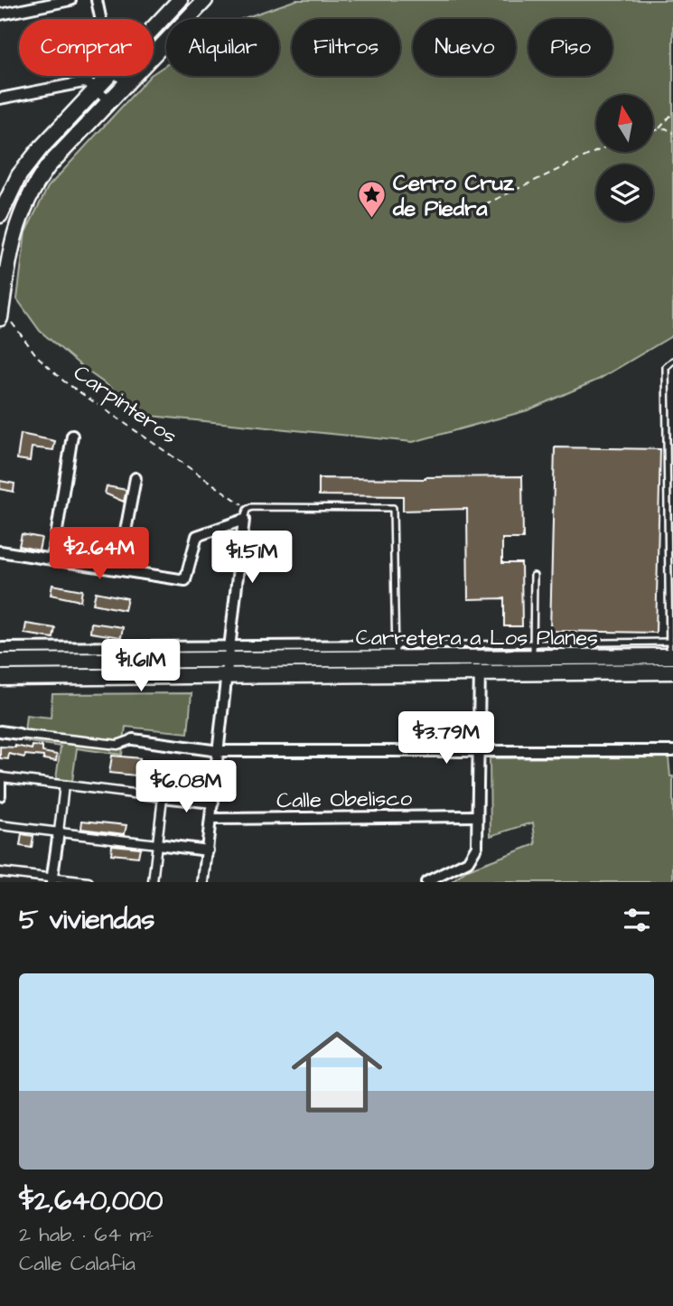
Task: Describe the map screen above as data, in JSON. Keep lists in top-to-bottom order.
{
  "streets": {
    "main road": ["Carretera a Los Planes"],
    "street": ["Calle Obelisco"],
    "path": ["Carpinteros"]
  },
  "places": {
    "place": ["Cerro Cruz de Piedra"]
  },
  "north": "top",
  "page": {
    "chip": [
      "Comprar",
      "Alquilar",
      "Filtros",
      "Nuevo",
      "Piso"
    ],
    "price": [
      "$2.64M",
      "$1.51M",
      "$1.61M",
      "$3.79M",
      "$6.08M"
    ],
    "heading": "5 viviendas",
    "list": [
      {
        "name": "$2,640,000",
        "note": "2 hab. · 64 m² · Calle Calafia"
      }
    ]
  }
}
